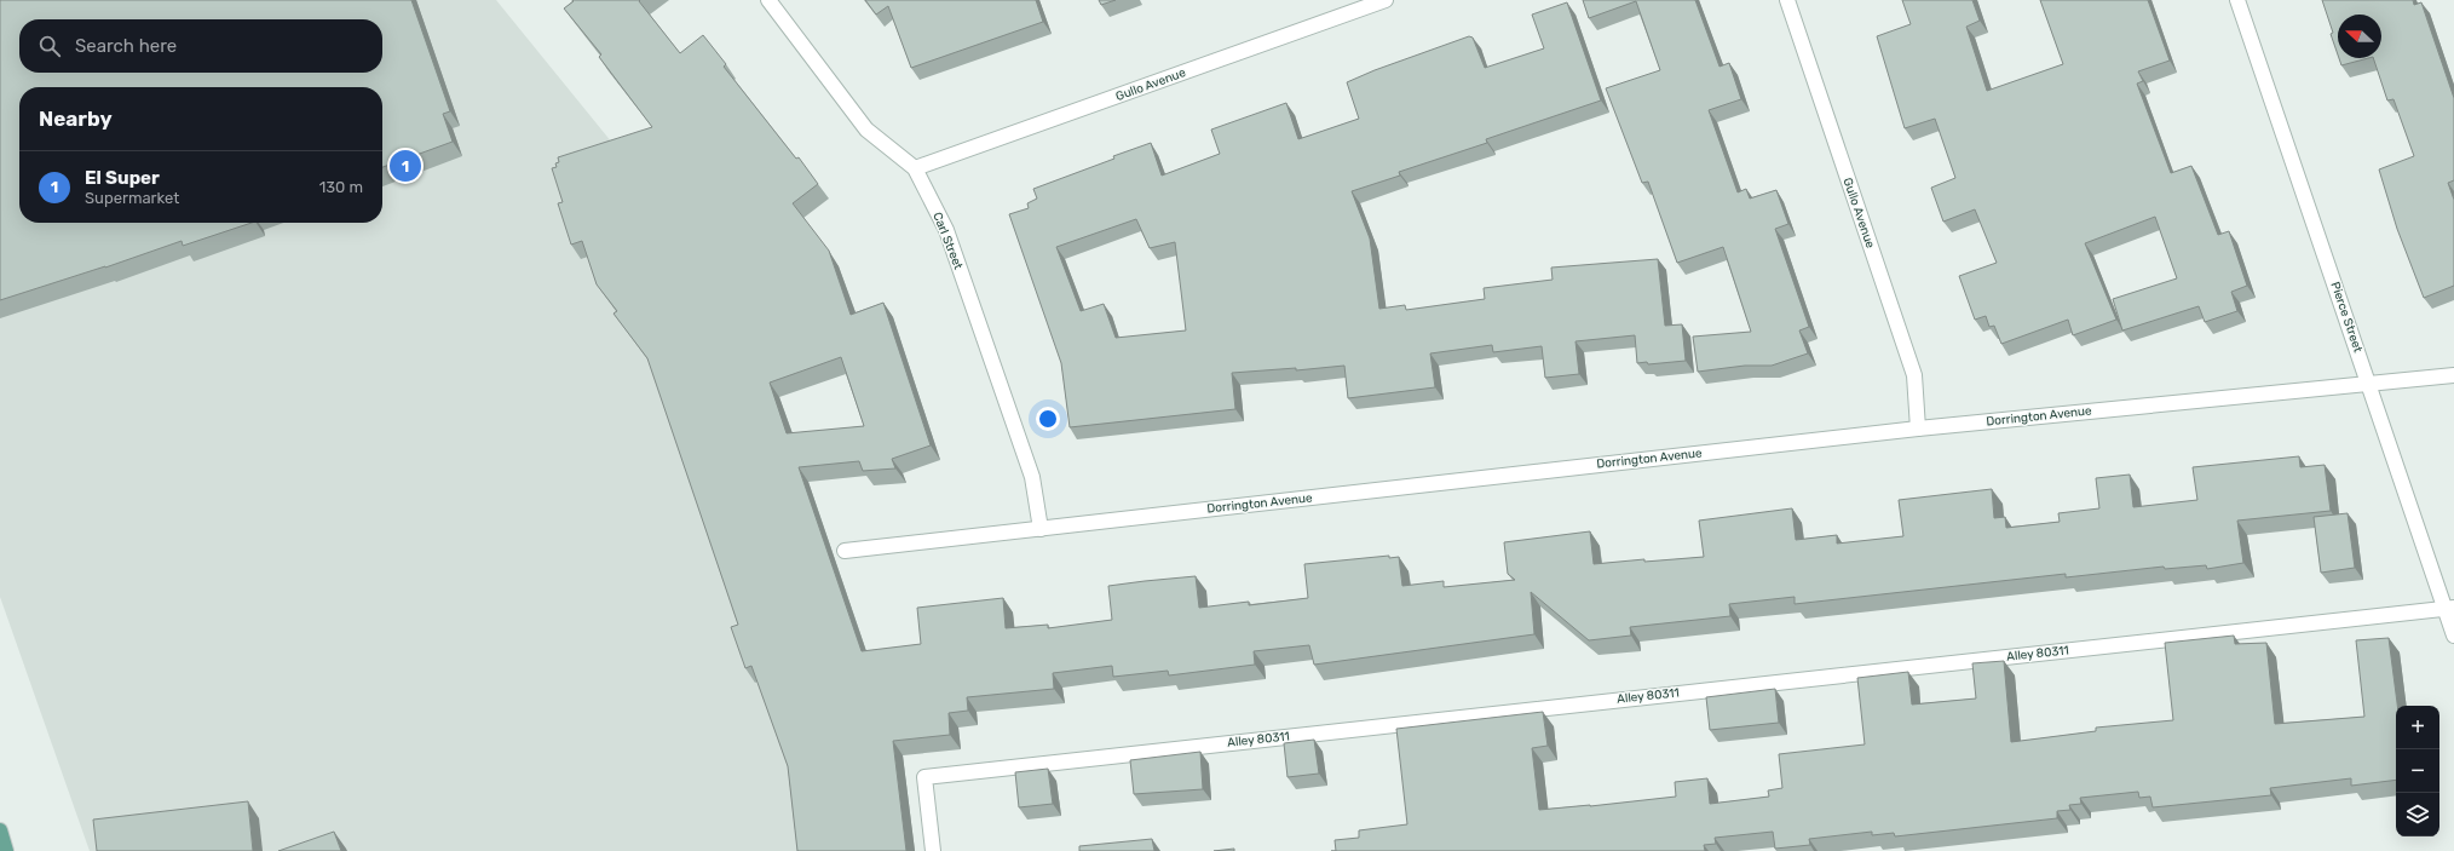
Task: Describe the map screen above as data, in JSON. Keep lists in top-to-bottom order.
{
  "streets": {
    "street": [
      "Gullo Avenue",
      "Carl Street",
      "Pierce Street",
      "Dorrington Avenue",
      "Alley 80311"
    ]
  },
  "crossings": [
    ["Gullo Avenue", "Carl Street"],
    ["Gullo Avenue", "Dorrington Avenue"],
    ["Carl Street", "Dorrington Avenue"],
    ["Pierce Street", "Dorrington Avenue"],
    ["Pierce Street", "Alley 80311"]
  ],
  "north": "left",
  "page": {
    "search": "Search here",
    "heading": "Nearby",
    "pins": "1",
    "list": [
      {
        "mark": "1",
        "name": "El Super",
        "note": "Supermarket",
        "value": "130 m"
      }
    ],
    "map_buttons": ["+", "−"]
  }
}
